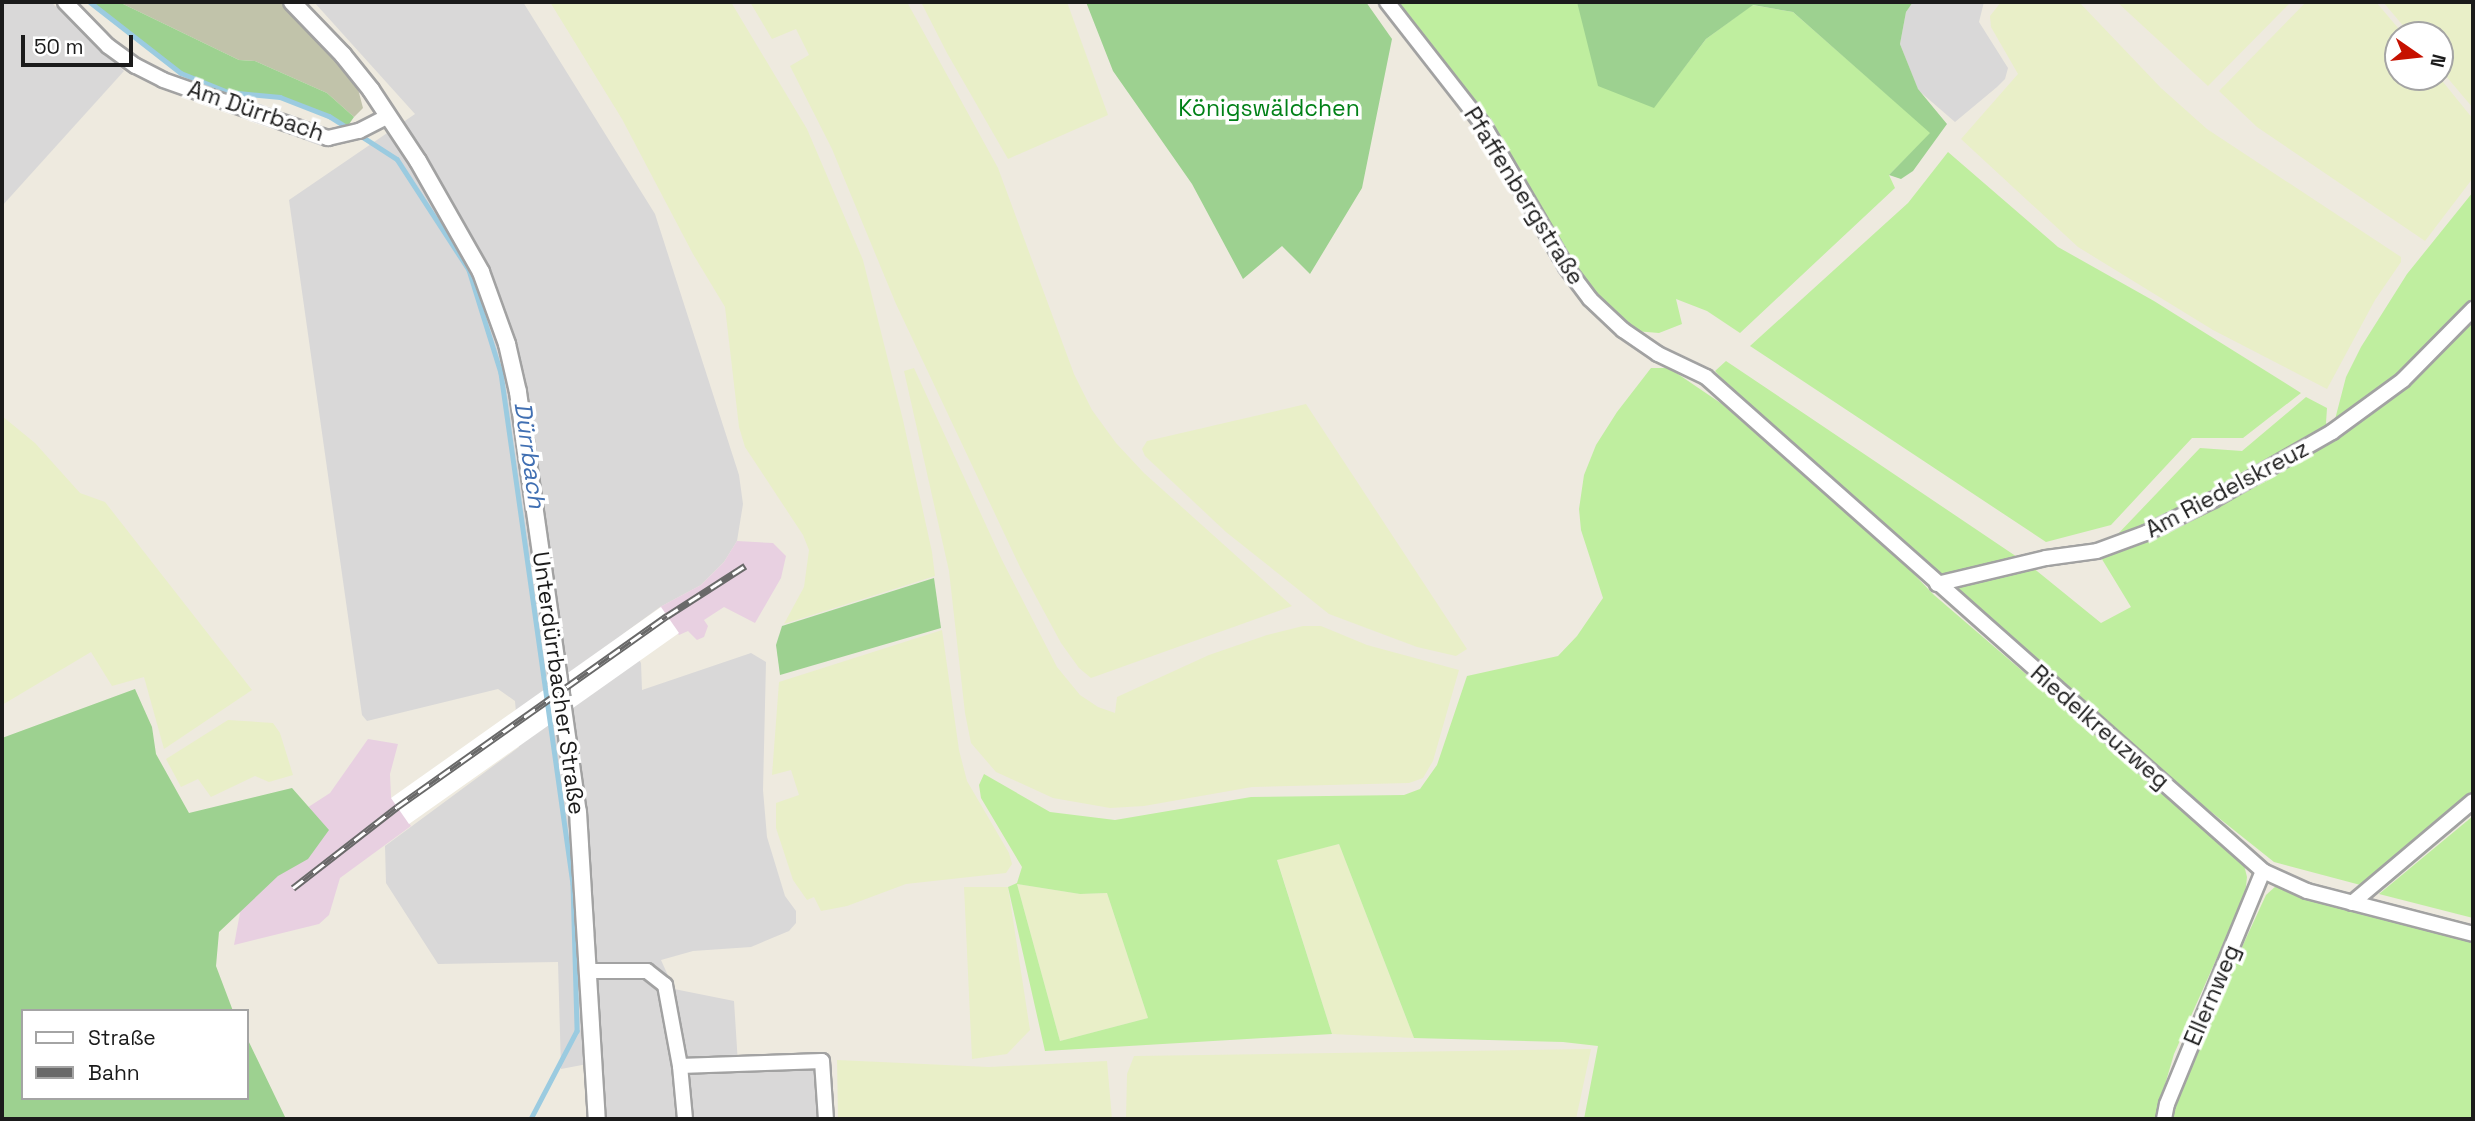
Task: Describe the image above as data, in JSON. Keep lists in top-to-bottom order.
{
  "streets": {
    "street": [
      "Am Dürrbach",
      "Pfaffenbergstraße",
      "Am Riedelskreuz",
      "Unterdürrbacher Straße",
      "Riedelkreuzweg",
      "Ellernweg"
    ]
  },
  "crossings": [
    ["Am Dürrbach", "Unterdürrbacher Straße"],
    ["Pfaffenbergstraße", "Am Riedelskreuz"],
    ["Pfaffenbergstraße", "Riedelkreuzweg"],
    ["Am Riedelskreuz", "Riedelkreuzweg"],
    ["Riedelkreuzweg", "Ellernweg"]
  ],
  "water": ["Dürrbach"],
  "parks": ["Königswäldchen"],
  "legend": ["Straße", "Bahn"],
  "scale_bar": "50 m",
  "north": "right"
}
